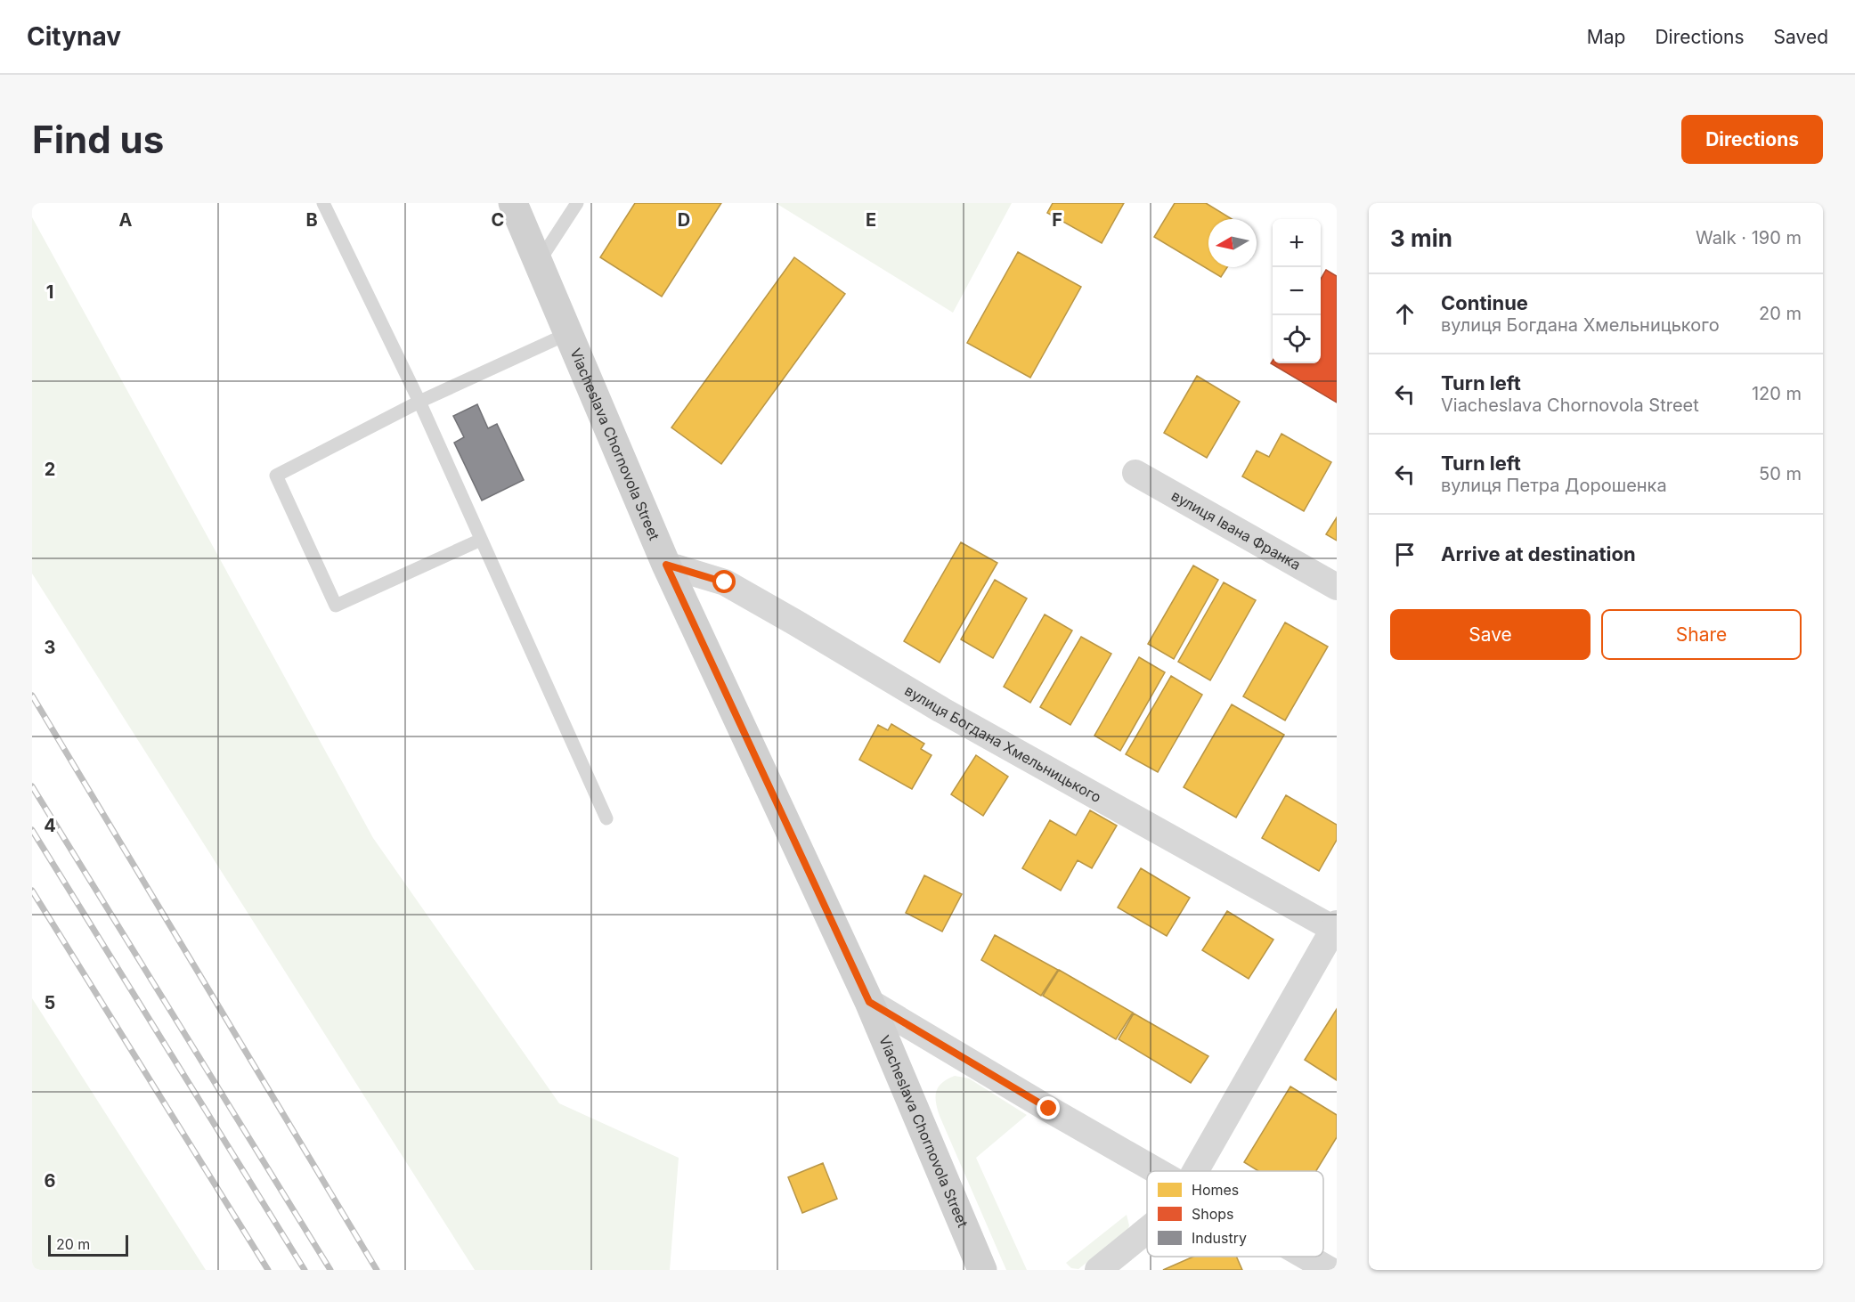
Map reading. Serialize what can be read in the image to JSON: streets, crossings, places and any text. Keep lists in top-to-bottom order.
{
  "streets": {
    "street": ["Viacheslava Chornovola Street", "вулиця Івана Франка", "вулиця Богдана Хмельницького"]
  },
  "crossings": [
    ["Viacheslava Chornovola Street", "вулиця Богдана Хмельницького"]
  ],
  "legend": ["Homes", "Shops", "Industry"],
  "scale_bar": "20 m",
  "north": "left",
  "page": {
    "header": "Citynav",
    "nav": ["Map", "Directions", "Saved"],
    "buttons": [
      "Directions",
      ["Save", "Share"]
    ],
    "title": "Find us",
    "heading": ["3 min", "Walk · 190 m"],
    "map_buttons": ["+", "−"],
    "list": [
      ["Continue", "вулиця Богдана Хмельницького", "20 m"],
      ["Turn left", "Viacheslava Chornovola Street", "120 m"],
      ["Turn left", "вулиця Петра Дорошенка", "50 m"],
      "Arrive at destination"
    ],
    "scale": "20 m"
  },
  "grid": {
    "columns": [
      "A",
      "B",
      "C",
      "D",
      "E",
      "F"
    ],
    "rows": [
      "1",
      "2",
      "3",
      "4",
      "5",
      "6"
    ]
  }
}
